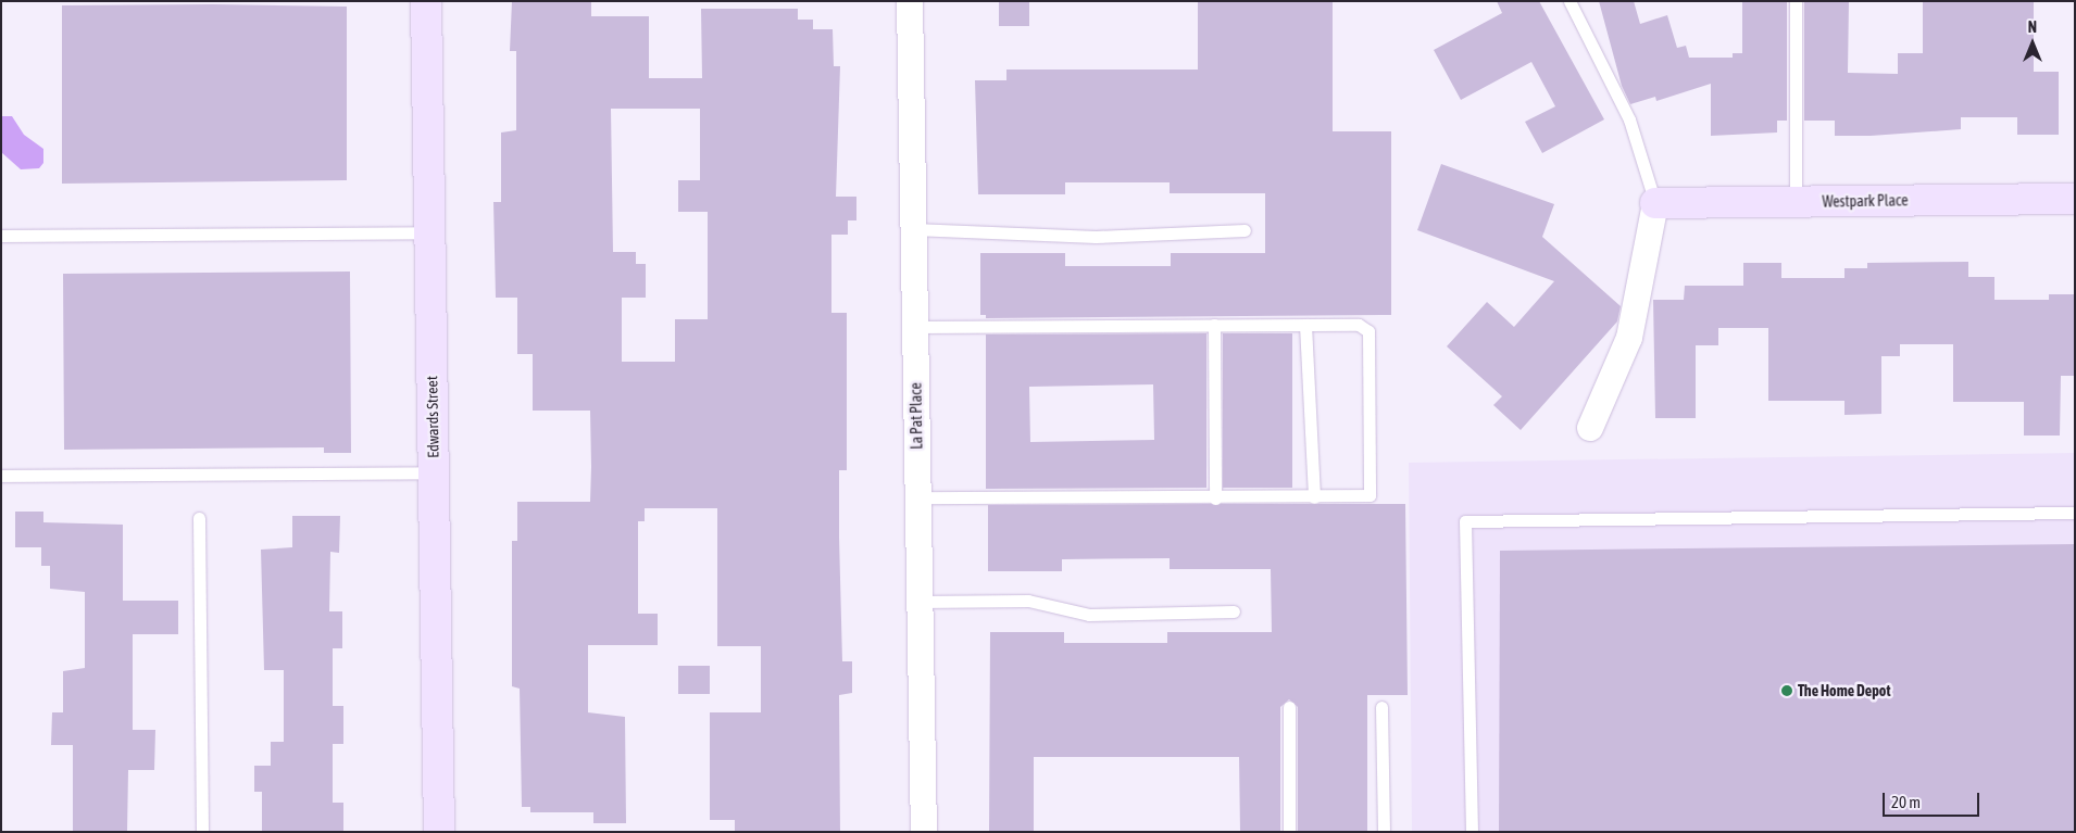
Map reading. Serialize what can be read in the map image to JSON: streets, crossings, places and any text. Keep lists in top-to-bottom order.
{
  "streets": {
    "street": ["Westpark Place", "La Pat Place", "Edwards Street"]
  },
  "places": ["The Home Depot"],
  "scale_bar": "20 m",
  "north": "top"
}
